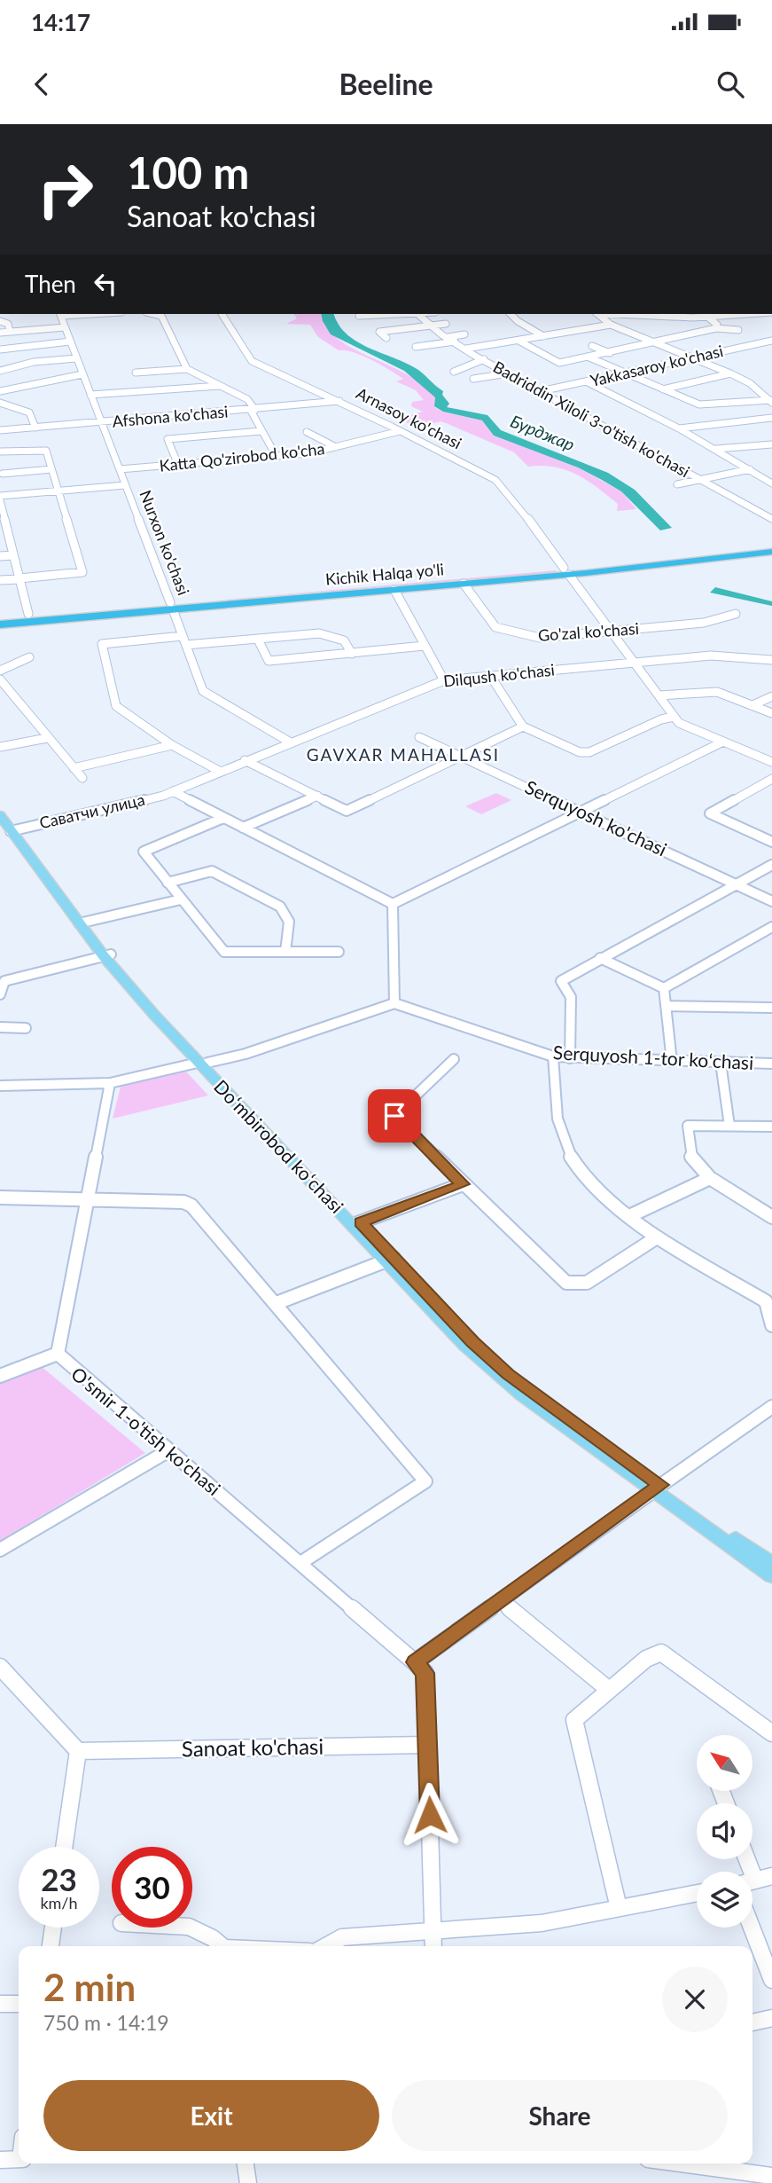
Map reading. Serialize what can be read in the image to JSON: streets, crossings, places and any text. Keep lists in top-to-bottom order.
{
  "streets": {
    "highway": ["Kichik Halqa yo'li"],
    "main road": ["Doʻmbirobod koʻchasi"],
    "street": [
      "Yakkasaroy ko'chasi",
      "Afshona ko'chasi",
      "Arnasoy ko'chasi",
      "Badriddin Xiloli 3-o'tish ko'chasi",
      "Katta Qo'zirobod ko'cha",
      "Nurxon ko'chasi",
      "Go'zal ko'chasi",
      "Dilqush ko'chasi",
      "Саватчи улица",
      "Serquyosh ko'chasi",
      "Serquyosh 1-tor koʻchasi",
      "O'smir 1-o'tish ko'chasi",
      "Sanoat ko'chasi"
    ]
  },
  "crossings": [
    ["Yakkasaroy ko'chasi", "Badriddin Xiloli 3-o'tish ko'chasi"],
    ["Afshona ko'chasi", "Arnasoy ko'chasi"],
    ["Afshona ko'chasi", "Nurxon ko'chasi"],
    ["Arnasoy ko'chasi", "Katta Qo'zirobod ko'cha"],
    ["Arnasoy ko'chasi", "Kichik Halqa yo'li"],
    ["Arnasoy ko'chasi", "Go'zal ko'chasi"],
    ["Arnasoy ko'chasi", "Dilqush ko'chasi"],
    ["Katta Qo'zirobod ko'cha", "Nurxon ko'chasi"],
    ["Nurxon ko'chasi", "Kichik Halqa yo'li"],
    ["Nurxon ko'chasi", "Dilqush ko'chasi"],
    ["Kichik Halqa yo'li", "Go'zal ko'chasi"],
    ["Dilqush ko'chasi", "Саватчи улица"],
    ["Саватчи улица", "Doʻmbirobod koʻchasi"]
  ],
  "districts": ["GAVXAR MAHALLASI"],
  "water": ["Бурджар"],
  "north": "top left",
  "page": {
    "status": "14:17",
    "header": "Beeline",
    "turn": ["100 m", "Sanoat ko'chasi"],
    "then": "Then",
    "speed": "23 km/h",
    "limit": "30",
    "heading": ["2 min", "750 m · 14:19"],
    "buttons": ["Exit", "Share"]
  }
}
